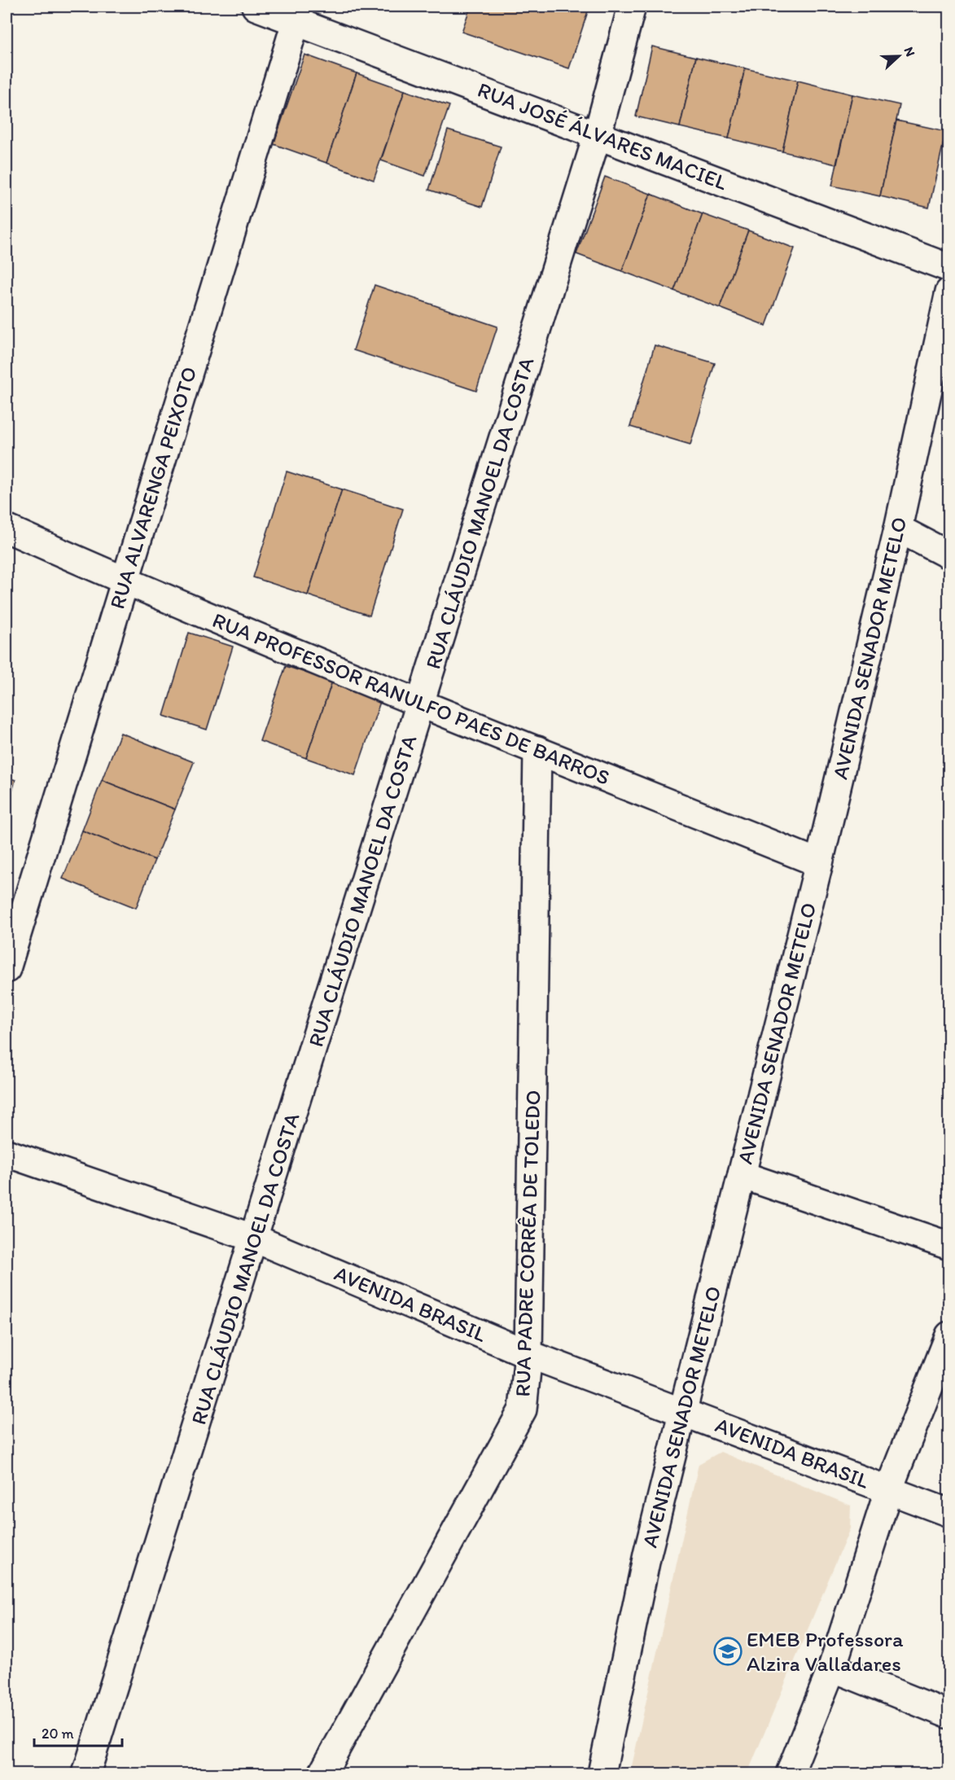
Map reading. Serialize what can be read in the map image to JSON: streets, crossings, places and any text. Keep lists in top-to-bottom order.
{
  "streets": {
    "street": [
      "RUA JOSÉ ÁLVARES MACIEL",
      "RUA ALVARENGA PEIXOTO",
      "RUA CLÁUDIO MANOEL DA COSTA",
      "AVENIDA SENADOR METELO",
      "RUA PROFESSOR RANULFO PAES DE BARROS",
      "RUA PADRE CORRÊA DE TOLEDO",
      "AVENIDA BRASIL"
    ]
  },
  "crossings": [
    ["RUA JOSÉ ÁLVARES MACIEL", "RUA ALVARENGA PEIXOTO"],
    ["RUA JOSÉ ÁLVARES MACIEL", "RUA CLÁUDIO MANOEL DA COSTA"],
    ["RUA ALVARENGA PEIXOTO", "RUA PROFESSOR RANULFO PAES DE BARROS"],
    ["RUA CLÁUDIO MANOEL DA COSTA", "RUA PROFESSOR RANULFO PAES DE BARROS"],
    ["RUA CLÁUDIO MANOEL DA COSTA", "AVENIDA BRASIL"],
    ["AVENIDA SENADOR METELO", "RUA PROFESSOR RANULFO PAES DE BARROS"],
    ["AVENIDA SENADOR METELO", "AVENIDA BRASIL"],
    ["RUA PROFESSOR RANULFO PAES DE BARROS", "RUA PADRE CORRÊA DE TOLEDO"],
    ["RUA PADRE CORRÊA DE TOLEDO", "AVENIDA BRASIL"]
  ],
  "places": {
    "school or university": ["EMEB Professora Alzira Valladares"]
  },
  "scale_bar": "20 m",
  "north": "right"
}
